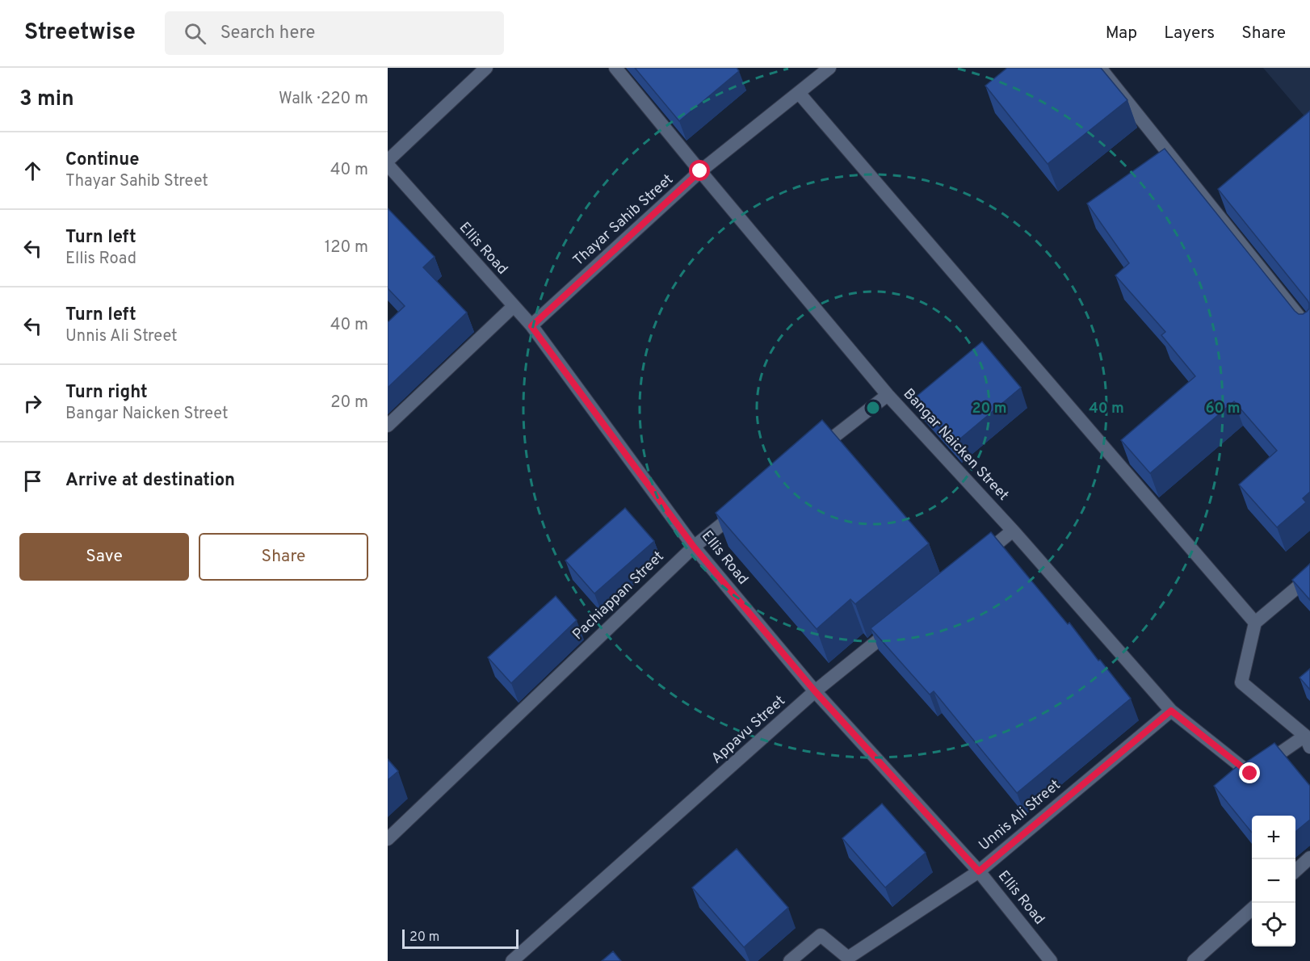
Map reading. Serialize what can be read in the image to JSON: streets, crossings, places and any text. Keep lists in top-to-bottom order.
{
  "streets": {
    "street": [
      "Thayar Sahib Street",
      "Ellis Road",
      "Bangar Naicken Street",
      "Pachiappan Street",
      "Appavu Street",
      "Unnis Ali Street"
    ]
  },
  "crossings": [
    ["Thayar Sahib Street", "Ellis Road"],
    ["Thayar Sahib Street", "Bangar Naicken Street"],
    ["Ellis Road", "Pachiappan Street"],
    ["Ellis Road", "Appavu Street"],
    ["Ellis Road", "Unnis Ali Street"],
    ["Bangar Naicken Street", "Unnis Ali Street"]
  ],
  "scale_bar": "20 m",
  "page": {
    "header": "Streetwise",
    "search": "Search here",
    "nav": ["Map", "Layers", "Share"],
    "heading": ["3 min", "Walk · 220 m"],
    "list": [
      ["Continue", "Thayar Sahib Street", "40 m"],
      ["Turn left", "Ellis Road", "120 m"],
      ["Turn left", "Unnis Ali Street", "40 m"],
      ["Turn right", "Bangar Naicken Street", "20 m"],
      "Arrive at destination"
    ],
    "buttons": ["Save", "Share"],
    "map_buttons": ["+", "−"],
    "scale": "20 m"
  },
  "rings": ["20 m", "40 m", "60 m"]
}
